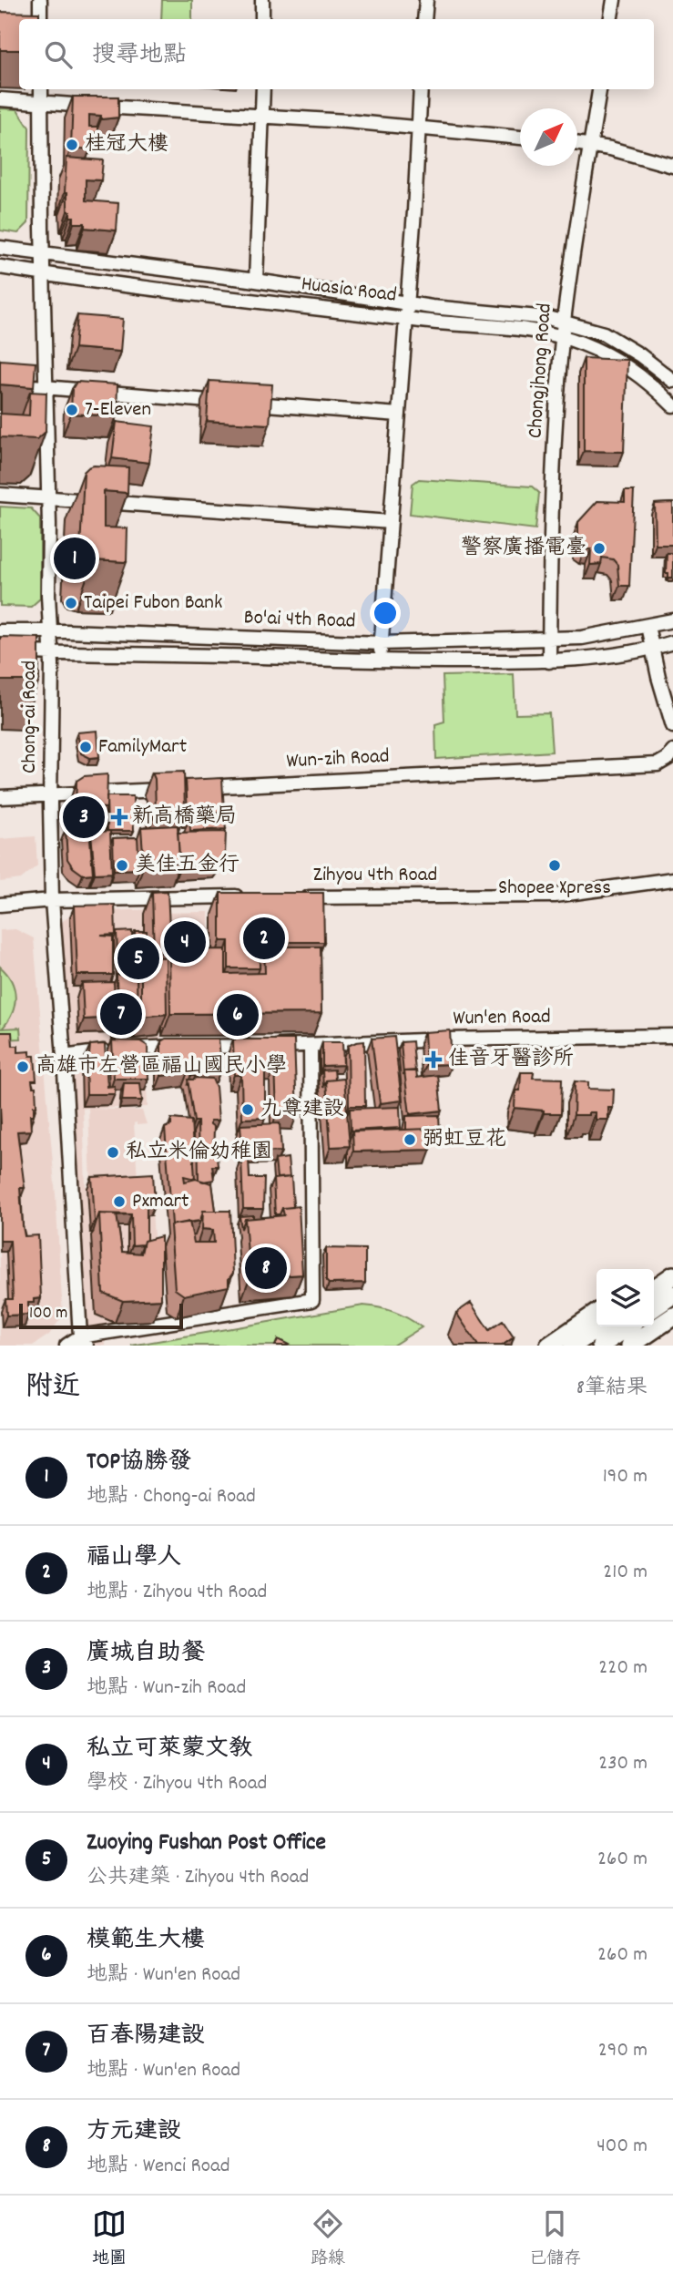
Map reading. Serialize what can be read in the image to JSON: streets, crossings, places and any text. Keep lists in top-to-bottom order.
{
  "streets": {
    "street": [
      "Huasia Road",
      "Chongjhong Road",
      "Bo'ai 4th Road",
      "Chong-ai Road",
      "Wun-zih Road",
      "Zihyou 4th Road",
      "Wun'en Road"
    ]
  },
  "crossings": [
    ["Huasia Road", "Chongjhong Road"],
    ["Huasia Road", "Chong-ai Road"],
    ["Chongjhong Road", "Bo'ai 4th Road"],
    ["Bo'ai 4th Road", "Chong-ai Road"],
    ["Chong-ai Road", "Wun-zih Road"],
    ["Chong-ai Road", "Wun'en Road"]
  ],
  "places": {
    "other": [
      "桂冠大樓",
      "7-Eleven",
      "警察廣播電臺",
      "Taipei Fubon Bank",
      "FamilyMart",
      "美佳五金行",
      "Shopee Xpress",
      "高雄市左營區福山國民小學",
      "九尊建設",
      "弼虹豆花",
      "私立米倫幼稚園",
      "Pxmart"
    ],
    "health": ["新高橋藥局", "佳音牙醫診所"]
  },
  "scale_bar": "100 m",
  "north": "top right",
  "page": {
    "search": "搜尋地點",
    "pins": [
      "1",
      "3",
      "2",
      "4",
      "5",
      "7",
      "6",
      "8"
    ],
    "scale": "100 m",
    "heading": ["附近", "8筆結果"],
    "list": [
      {
        "mark": "1",
        "name": "TOP協勝發",
        "note": "地點 · Chong-ai Road",
        "value": "190 m"
      },
      {
        "mark": "2",
        "name": "福山學人",
        "note": "地點 · Zihyou 4th Road",
        "value": "210 m"
      },
      {
        "mark": "3",
        "name": "廣城自助餐",
        "note": "地點 · Wun-zih Road",
        "value": "220 m"
      },
      {
        "mark": "4",
        "name": "私立可萊蒙文教",
        "note": "學校 · Zihyou 4th Road",
        "value": "230 m"
      },
      {
        "mark": "5",
        "name": "Zuoying Fushan Post Office",
        "note": "公共建築 · Zihyou 4th Road",
        "value": "260 m"
      },
      {
        "mark": "6",
        "name": "模範生大樓",
        "note": "地點 · Wun'en Road",
        "value": "260 m"
      },
      {
        "mark": "7",
        "name": "百春陽建設",
        "note": "地點 · Wun'en Road",
        "value": "290 m"
      },
      {
        "mark": "8",
        "name": "方元建設",
        "note": "地點 · Wenci Road",
        "value": "400 m"
      }
    ],
    "nav": ["地圖", "路線", "已儲存"]
  }
}
